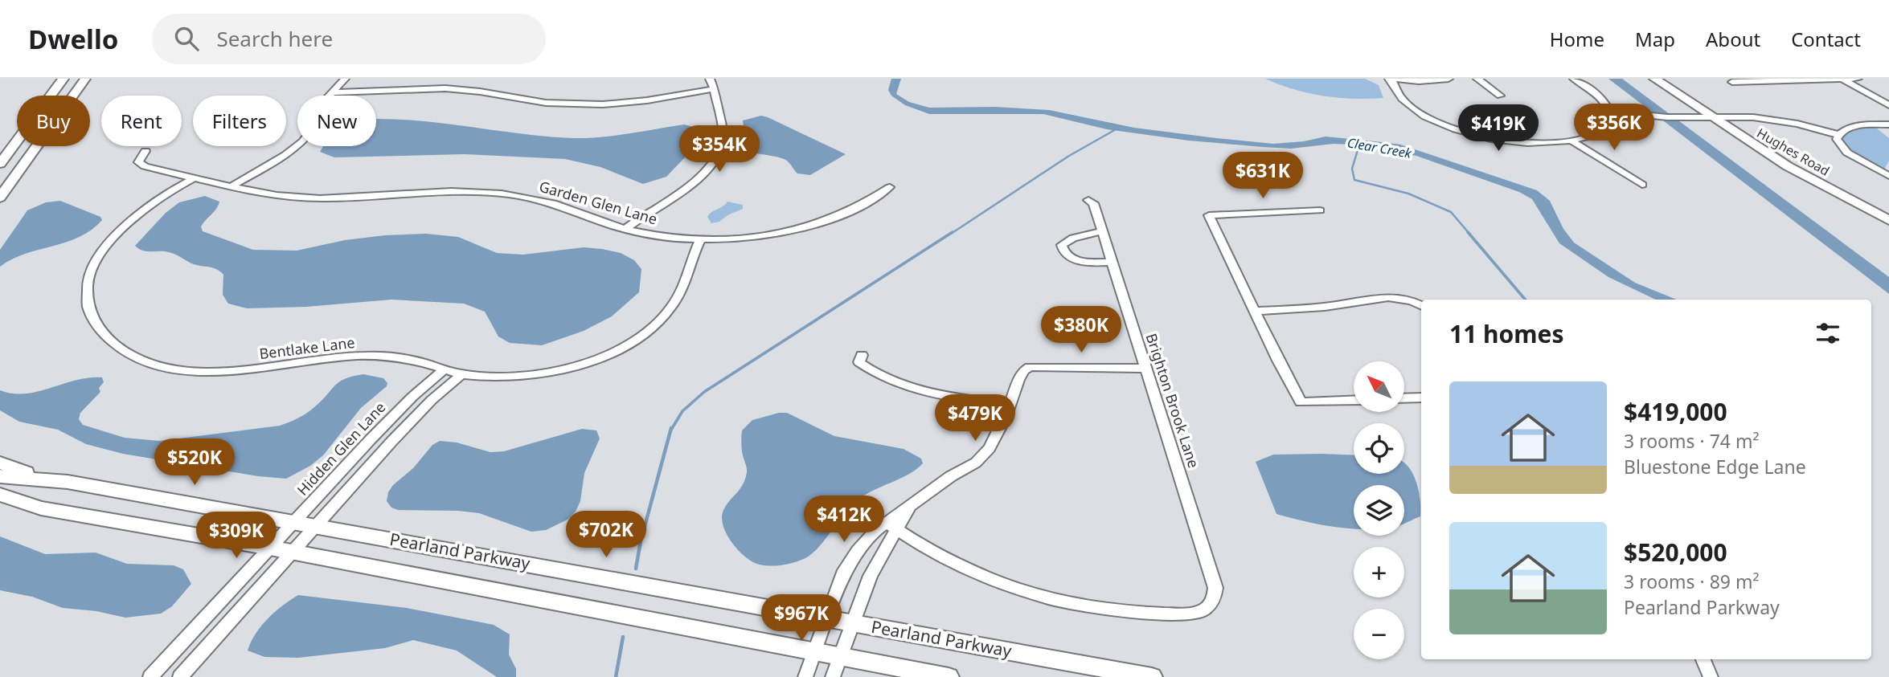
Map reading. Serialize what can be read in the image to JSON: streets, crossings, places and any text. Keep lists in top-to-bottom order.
{
  "streets": {
    "main road": ["Hughes Road", "Pearland Parkway"],
    "street": [
      "Garden Glen Lane",
      "Bentlake Lane",
      "Brighton Brook Lane",
      "Hidden Glen Lane"
    ]
  },
  "crossings": [
    ["Garden Glen Lane", "Bentlake Lane"],
    ["Bentlake Lane", "Hidden Glen Lane"],
    ["Hidden Glen Lane", "Pearland Parkway"]
  ],
  "water": ["Clear Creek"],
  "north": "top left",
  "page": {
    "header": "Dwello",
    "search": "Search here",
    "nav": [
      "Home",
      "Map",
      "About",
      "Contact"
    ],
    "chip": [
      "Buy",
      "Rent",
      "Filters",
      "New"
    ],
    "price": [
      "$356K",
      "$419K",
      "$354K",
      "$631K",
      "$380K",
      "$479K",
      "$520K",
      "$412K",
      "$702K",
      "$309K",
      "$967K"
    ],
    "heading": "11 homes",
    "map_buttons": ["+", "−"],
    "list": [
      {
        "name": "$419,000",
        "note": "3 rooms · 74 m² · Bluestone Edge Lane"
      },
      {
        "name": "$520,000",
        "note": "3 rooms · 89 m² · Pearland Parkway"
      }
    ]
  }
}
